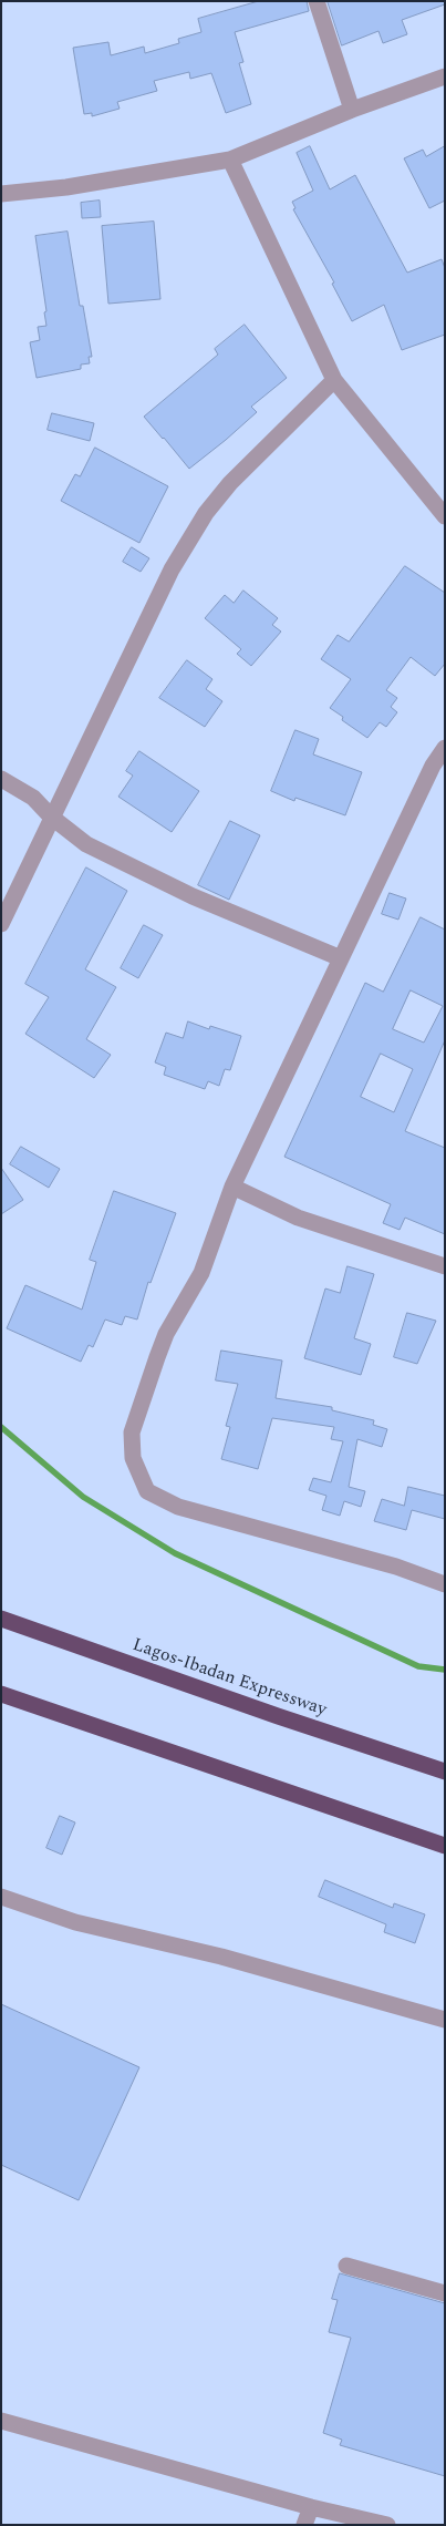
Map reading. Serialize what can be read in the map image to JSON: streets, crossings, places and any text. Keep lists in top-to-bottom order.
{
  "streets": {
    "highway": ["Lagos-Ibadan Expressway"]
  }
}
